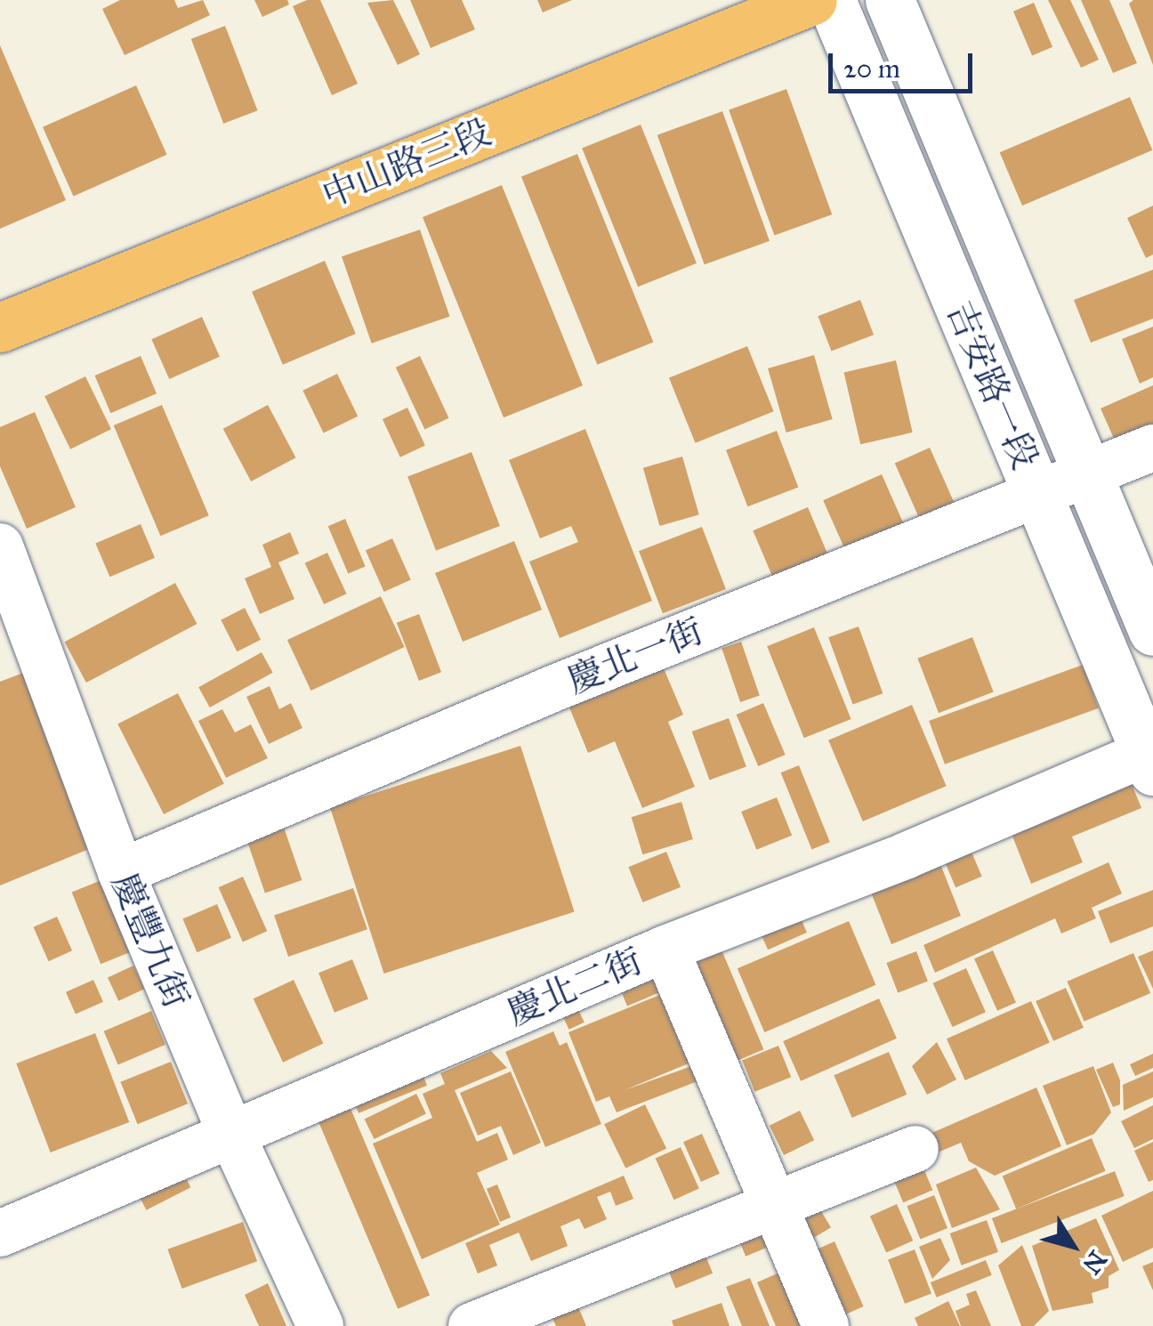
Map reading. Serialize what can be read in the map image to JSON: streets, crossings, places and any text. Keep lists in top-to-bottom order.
{
  "streets": {
    "main road": ["中山路三段"],
    "street": [
      "吉安路一段",
      "慶北一街",
      "慶豐九街",
      "慶北二街"
    ]
  },
  "crossings": [
    ["吉安路一段", "慶北一街"],
    ["吉安路一段", "慶北二街"],
    ["慶北一街", "慶豐九街"],
    ["慶豐九街", "慶北二街"]
  ],
  "scale_bar": "20 m",
  "north": "bottom right"
}
